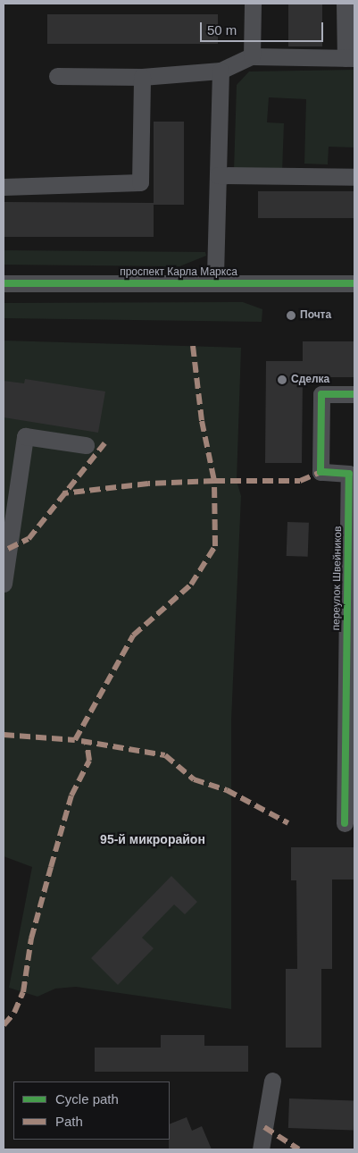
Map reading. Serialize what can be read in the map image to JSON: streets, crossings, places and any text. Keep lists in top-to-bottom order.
{
  "streets": {
    "street": ["проспект Карла Маркса", "переулок Швейников"]
  },
  "districts": ["95-й микрорайон"],
  "places": ["Почта", "Сделка"],
  "legend": ["Cycle path", "Path"],
  "scale_bar": "50 m"
}
